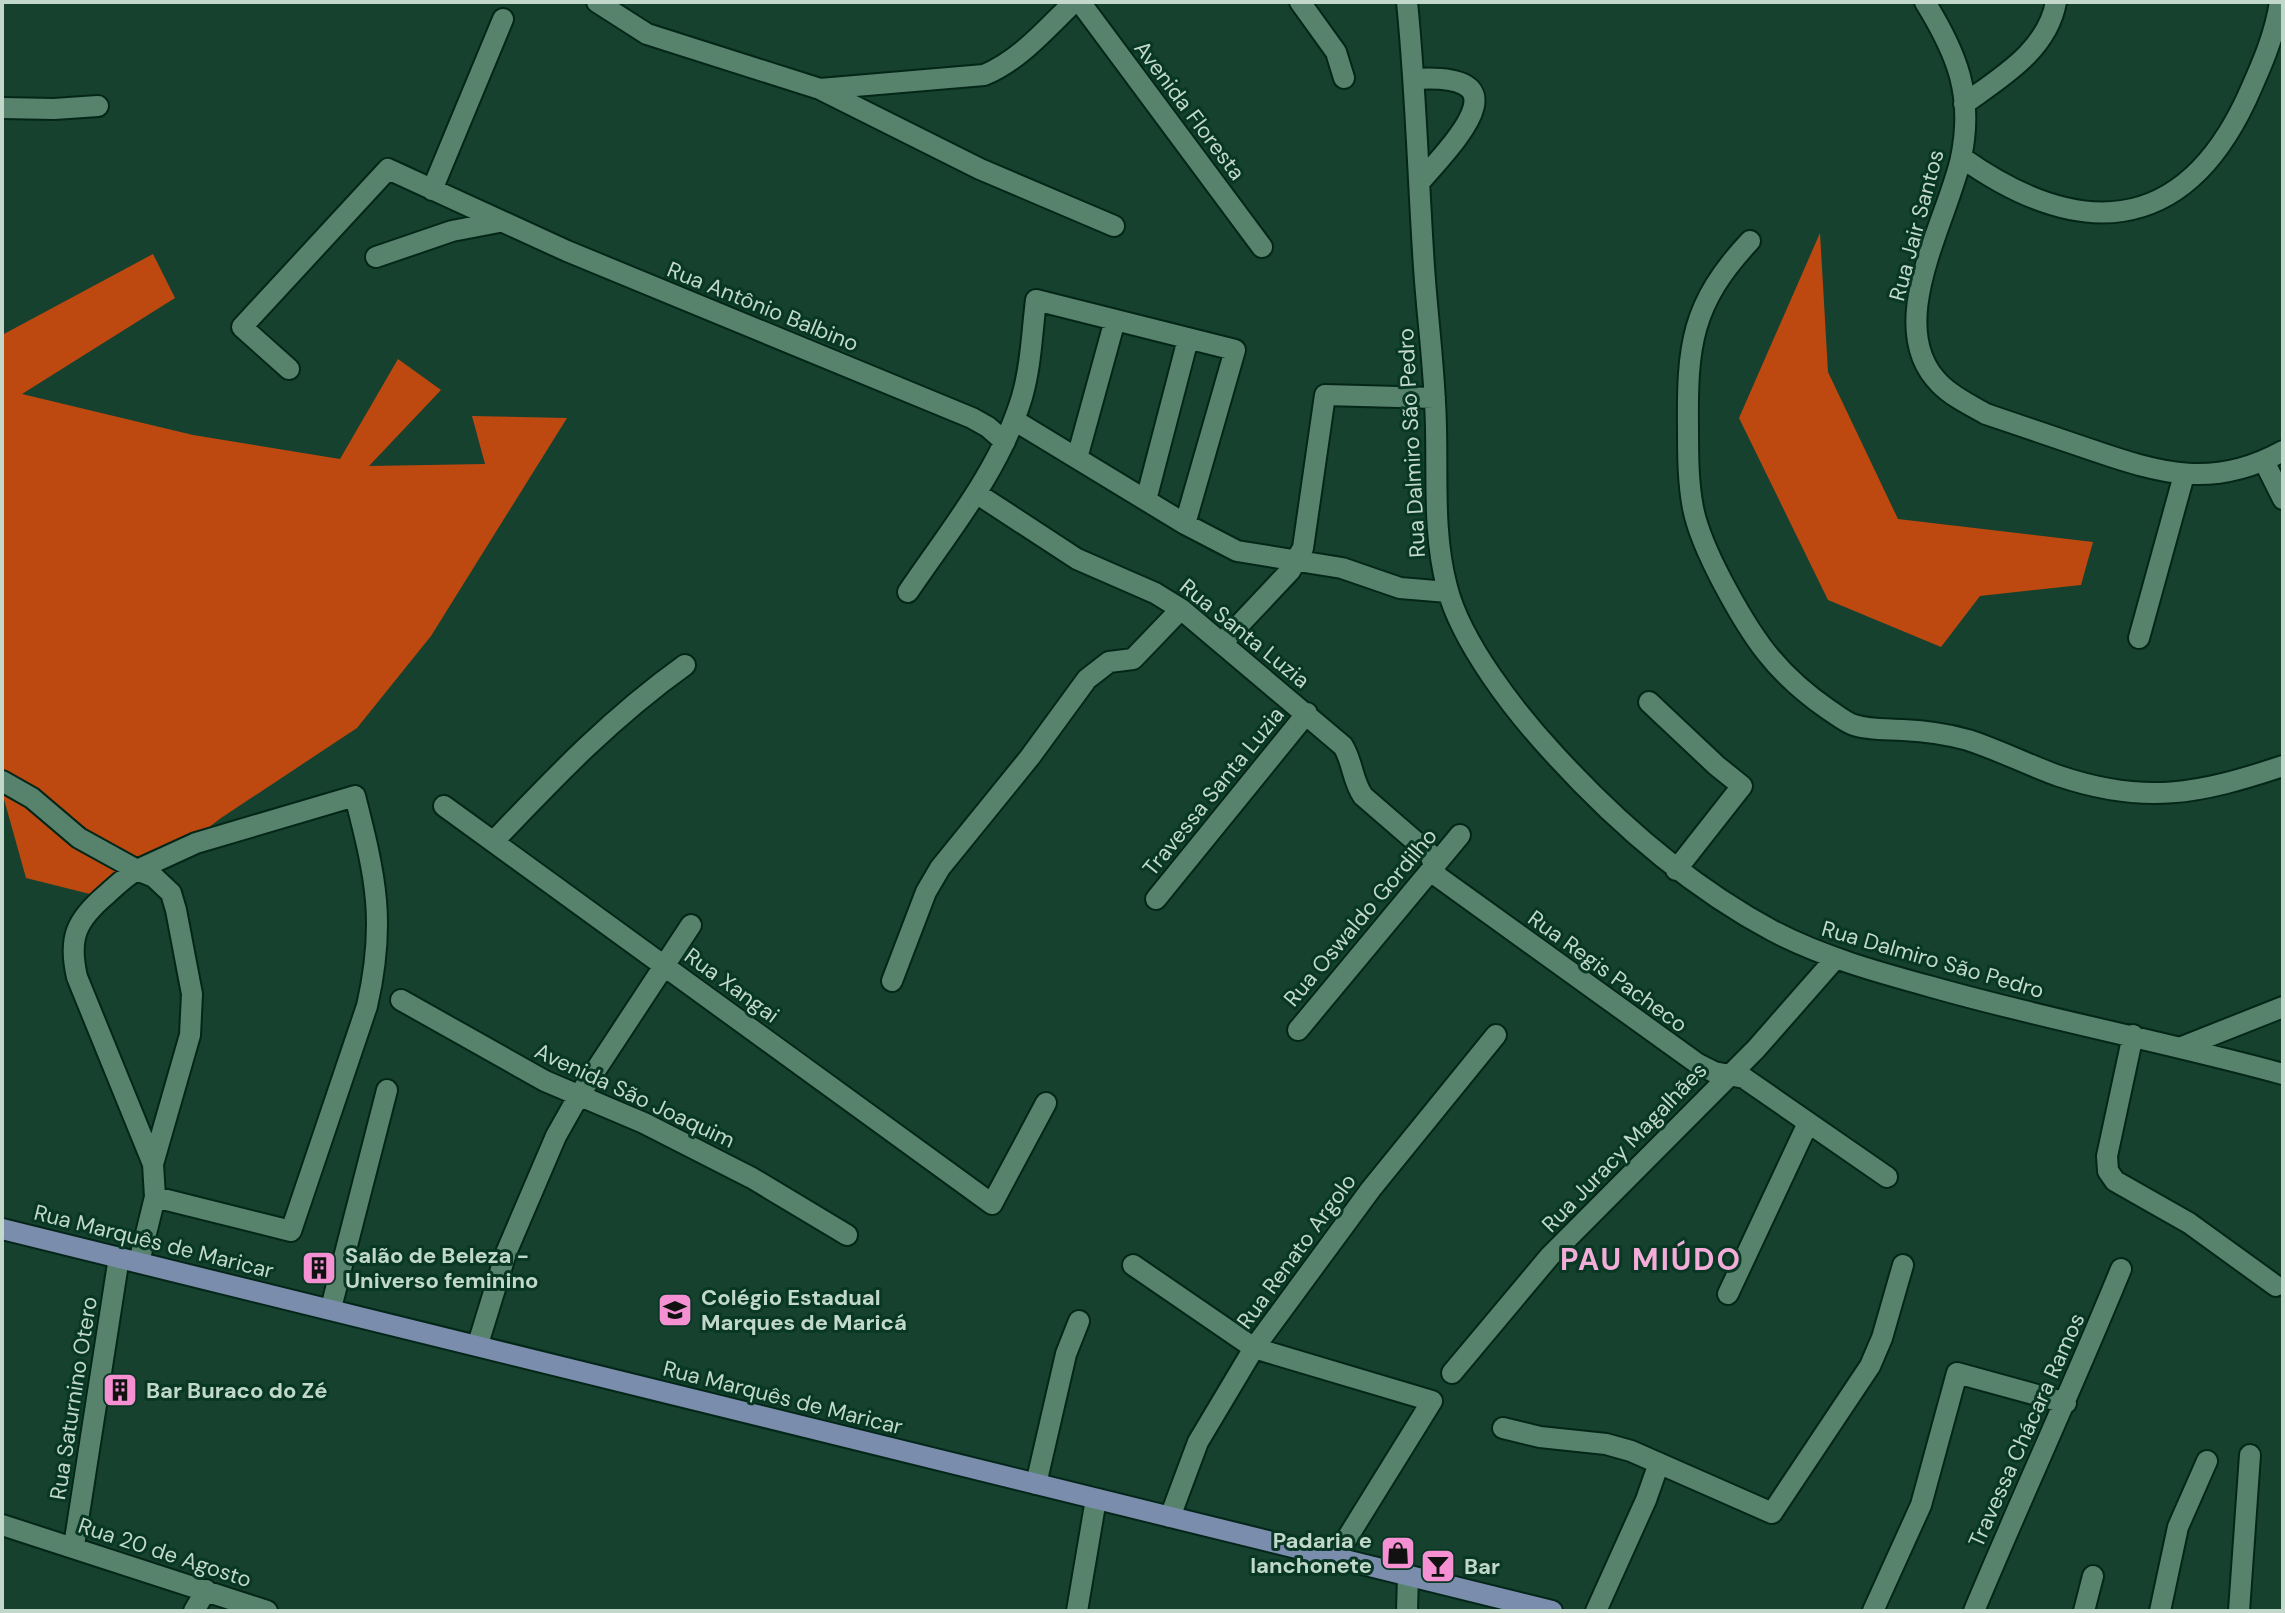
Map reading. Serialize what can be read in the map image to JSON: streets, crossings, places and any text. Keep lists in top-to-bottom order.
{
  "streets": {
    "main road": ["Rua Marquês de Maricar"],
    "street": [
      "Avenida Floresta",
      "Rua Jair Santos",
      "Rua Antônio Balbino",
      "Rua Dalmiro São Pedro",
      "Rua Santa Luzia",
      "Travessa Santa Luzia",
      "Rua Oswaldo Gordilho",
      "Rua Regis Pacheco",
      "Rua Xangai",
      "Avenida São Joaquim",
      "Rua Juracy Magalhães",
      "Rua Renato Argolo",
      "Rua Saturnino Otero",
      "Travessa Chácara Ramos",
      "Rua 20 de Agosto"
    ]
  },
  "crossings": [
    ["Rua Dalmiro São Pedro", "Rua Juracy Magalhães"],
    ["Rua Santa Luzia", "Travessa Santa Luzia"],
    ["Rua Santa Luzia", "Rua Oswaldo Gordilho"],
    ["Rua Santa Luzia", "Rua Regis Pacheco"],
    ["Rua Oswaldo Gordilho", "Rua Regis Pacheco"],
    ["Rua Regis Pacheco", "Rua Juracy Magalhães"],
    ["Rua Marquês de Maricar", "Rua Renato Argolo"],
    ["Rua Marquês de Maricar", "Rua Saturnino Otero"],
    ["Rua Saturnino Otero", "Rua 20 de Agosto"]
  ],
  "districts": ["PAU MIÚDO"],
  "places": {
    "building": ["Salão de Beleza - Universo feminino", "Bar Buraco do Zé"],
    "school or university": ["Colégio Estadual Marques de Maricá"],
    "shop": ["Padaria e lanchonete"],
    "bar": ["Bar"]
  }
}
